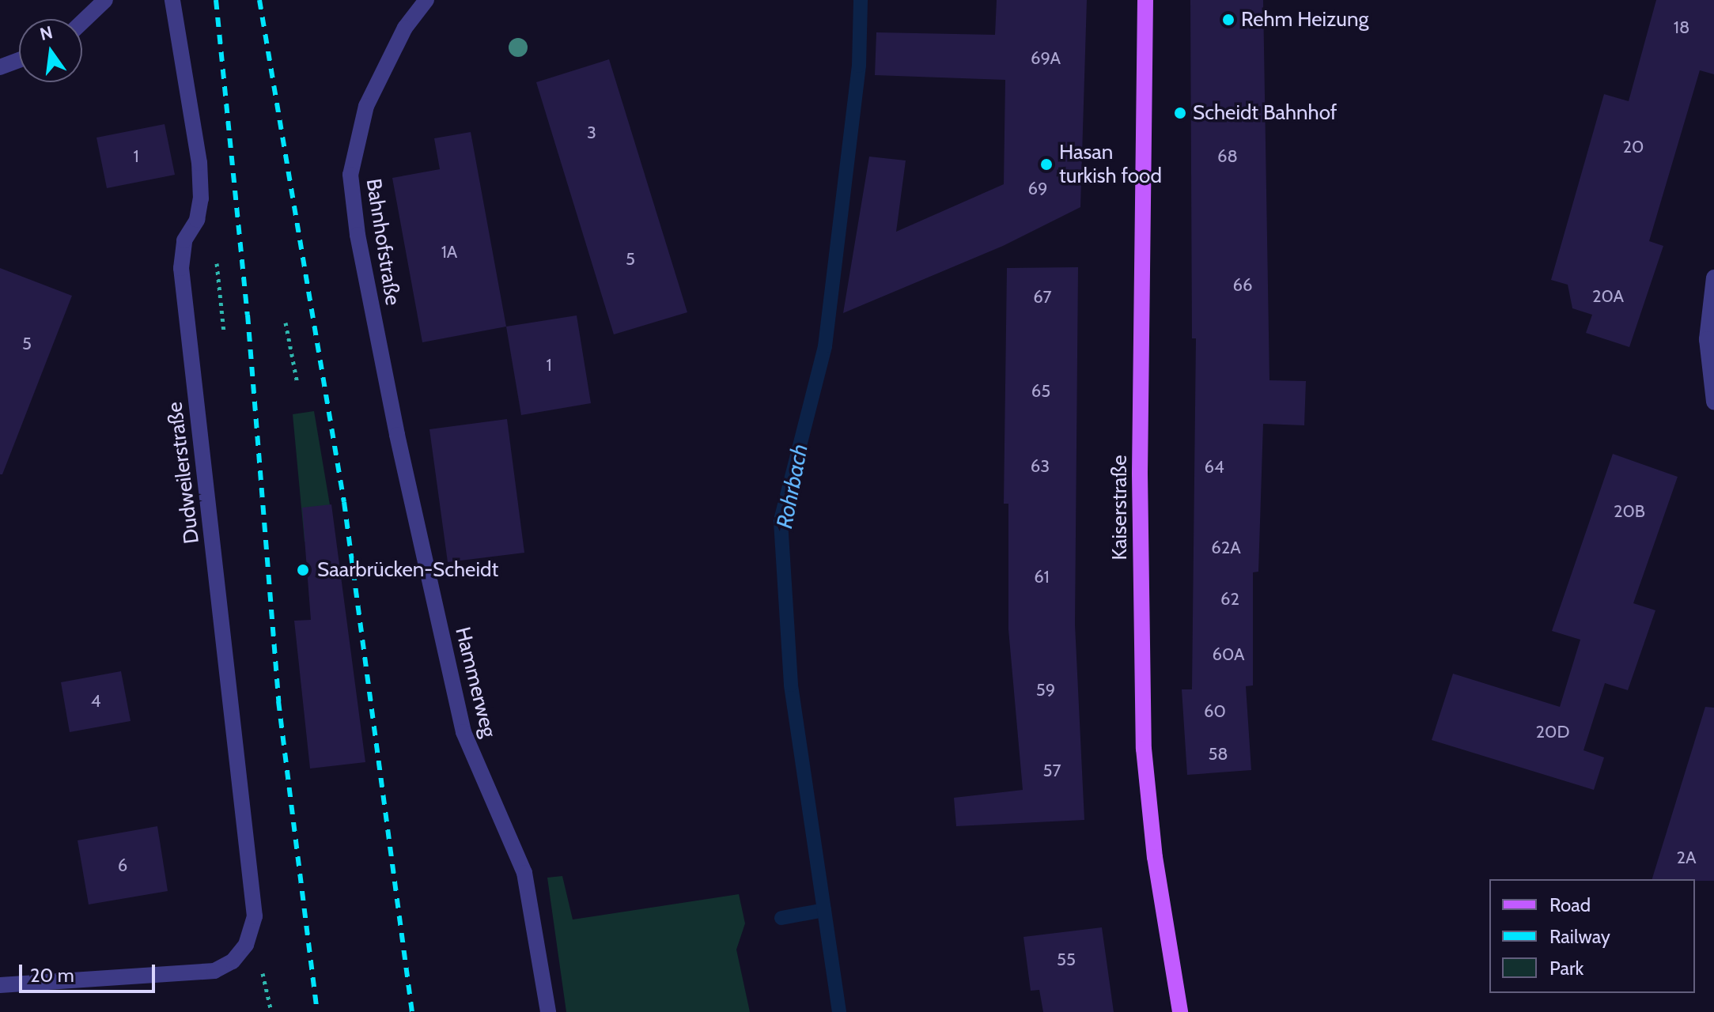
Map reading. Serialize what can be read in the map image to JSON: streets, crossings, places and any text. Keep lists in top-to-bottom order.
{
  "streets": {
    "main road": ["Kaiserstraße"],
    "street": ["Bahnhofstraße", "Dudweilerstraße", "Hammerweg"]
  },
  "crossings": [
    ["Bahnhofstraße", "Hammerweg"]
  ],
  "water": ["Rohrbach"],
  "places": [
    "Rehm Heizung",
    "Scheidt Bahnhof",
    "Hasan turkish food",
    "Saarbrücken-Scheidt"
  ],
  "house_numbers": [
    "18",
    "69A",
    "3",
    "20",
    "1",
    "68",
    "69",
    "1A",
    "5",
    "66",
    "20A",
    "67",
    "5",
    "1",
    "65",
    "63",
    "64",
    "20B",
    "62A",
    "61",
    "62",
    "60A",
    "59",
    "4",
    "60",
    "20D",
    "58",
    "57",
    "2A",
    "6",
    "55"
  ],
  "legend": ["Road", "Railway", "Park"],
  "scale_bar": "20 m",
  "north": "top"
}
